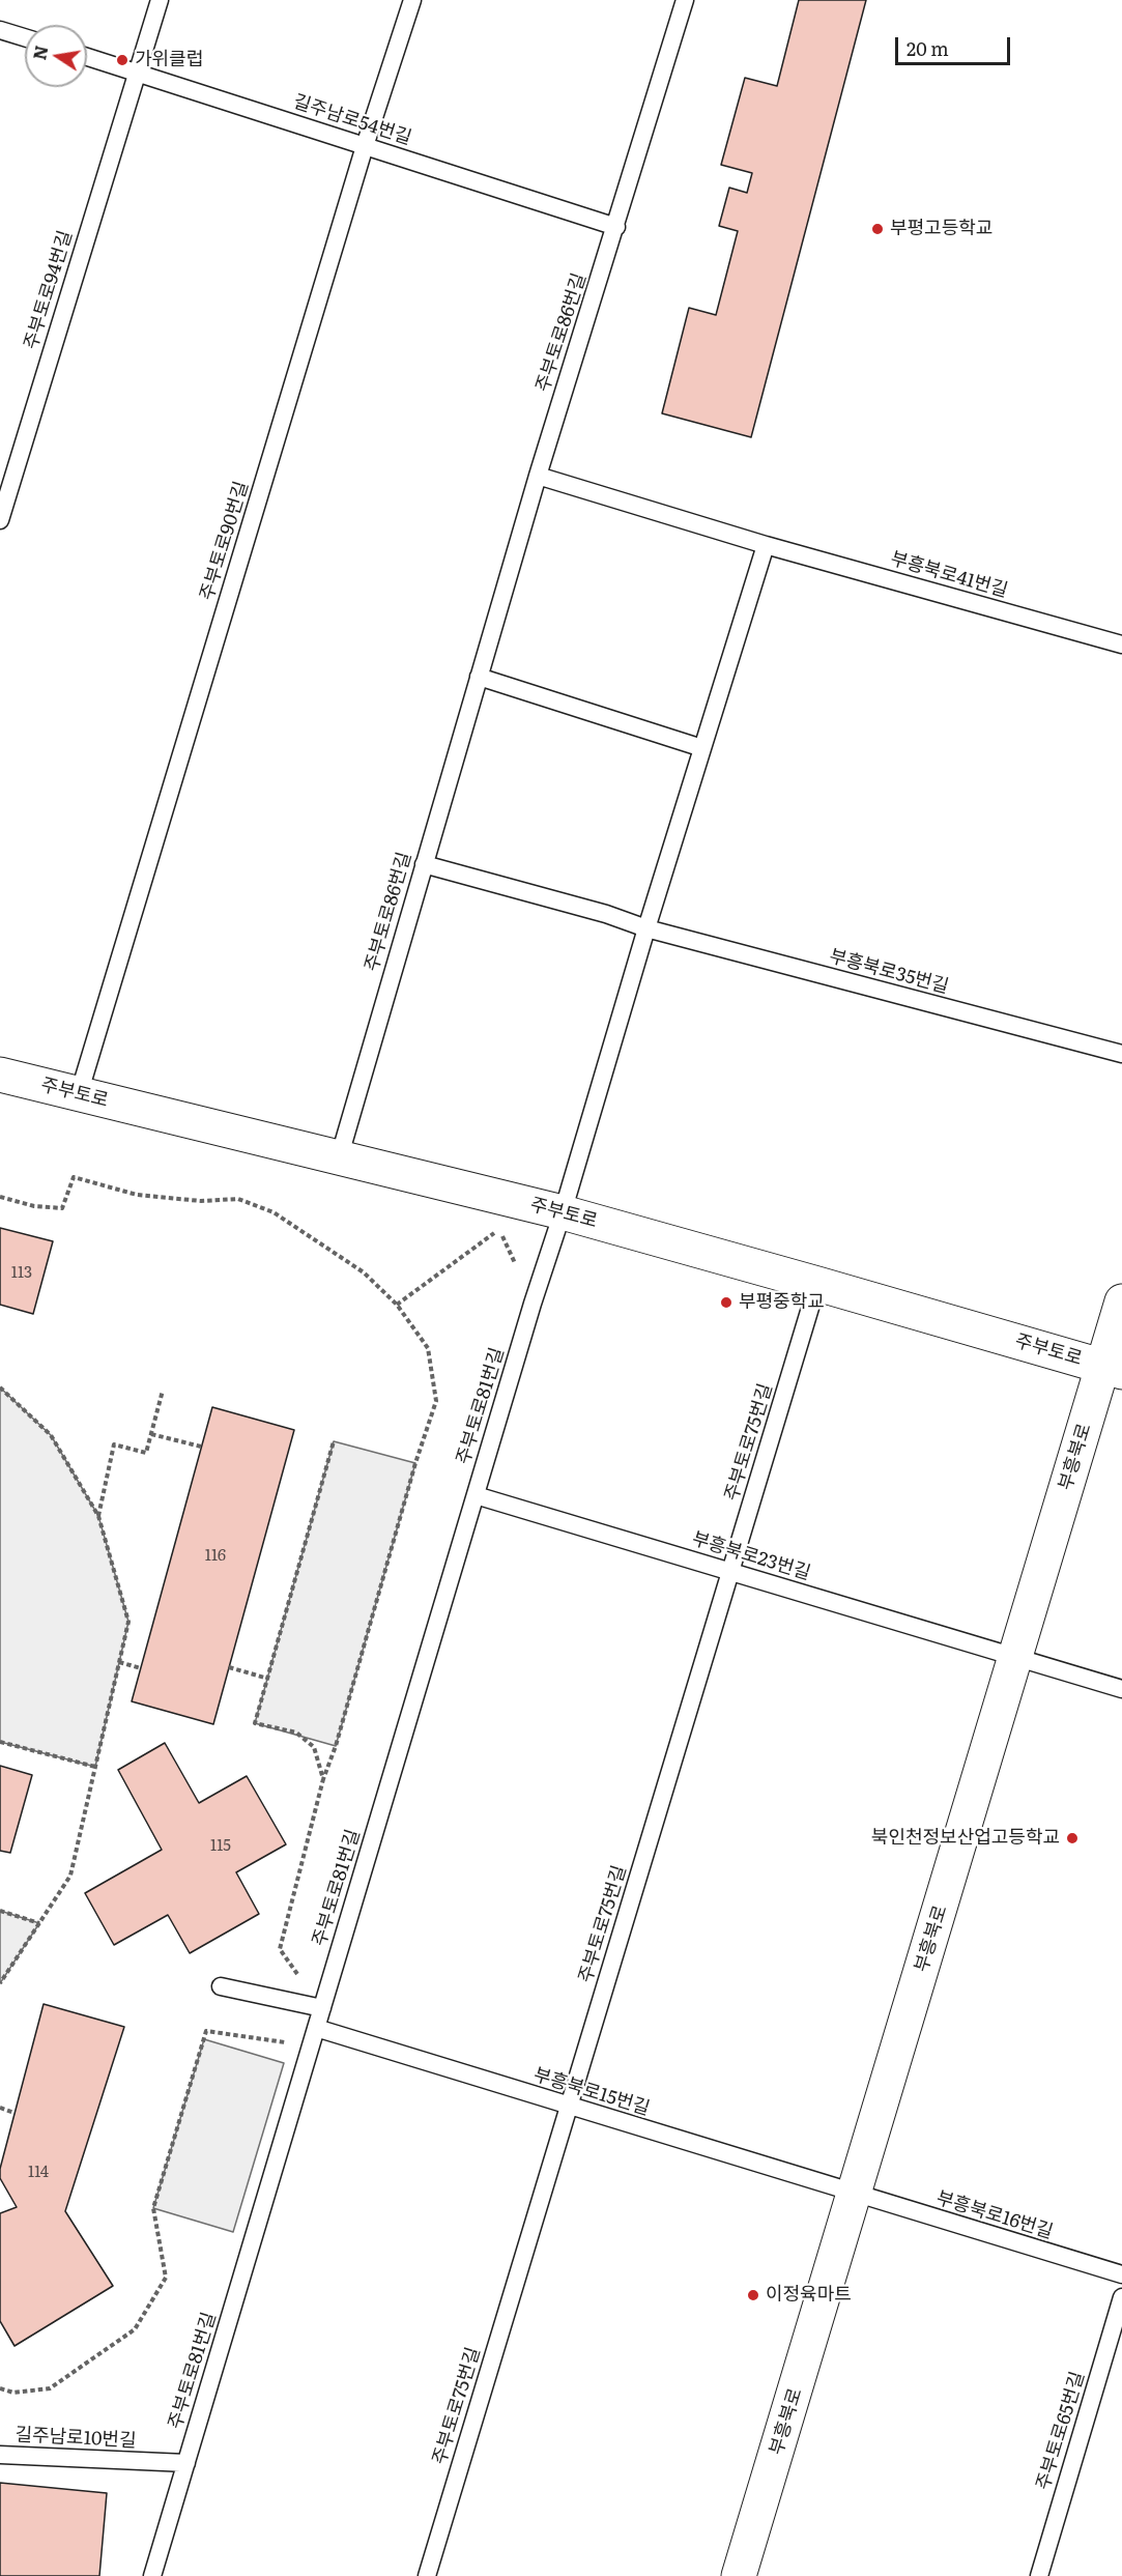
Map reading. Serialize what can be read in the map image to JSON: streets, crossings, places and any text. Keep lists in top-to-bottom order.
{
  "streets": {
    "street": ["주부토로", "부흥북로"],
    "lane": [
      "길주남로54번길",
      "주부토로94번길",
      "주부토로86번길",
      "주부토로90번길",
      "부흥북로41번길",
      "부흥북로35번길",
      "주부토로81번길",
      "주부토로75번길",
      "부흥북로23번길",
      "부흥북로15번길",
      "부흥북로16번길",
      "주부토로65번길",
      "길주남로10번길"
    ]
  },
  "crossings": [
    ["길주남로54번길", "주부토로94번길"],
    ["길주남로54번길", "주부토로86번길"],
    ["길주남로54번길", "주부토로90번길"],
    ["주부토로86번길", "부흥북로41번길"],
    ["주부토로86번길", "부흥북로35번길"],
    ["주부토로86번길", "주부토로"],
    ["주부토로90번길", "주부토로"],
    ["부흥북로35번길", "주부토로81번길"],
    ["주부토로", "주부토로81번길"],
    ["주부토로", "주부토로75번길"],
    ["주부토로", "부흥북로"],
    ["주부토로81번길", "부흥북로23번길"],
    ["주부토로81번길", "부흥북로15번길"],
    ["주부토로81번길", "길주남로10번길"],
    ["주부토로75번길", "부흥북로23번길"],
    ["주부토로75번길", "부흥북로15번길"],
    ["부흥북로", "부흥북로23번길"],
    ["부흥북로", "부흥북로15번길"],
    ["부흥북로", "부흥북로16번길"],
    ["부흥북로15번길", "부흥북로16번길"]
  ],
  "places": [
    "가위클럽",
    "부평고등학교",
    "부평중학교",
    "북인천정보산업고등학교",
    "이정육마트"
  ],
  "house_numbers": [
    "113",
    "116",
    "115",
    "114"
  ],
  "scale_bar": "20 m",
  "north": "left"
}
